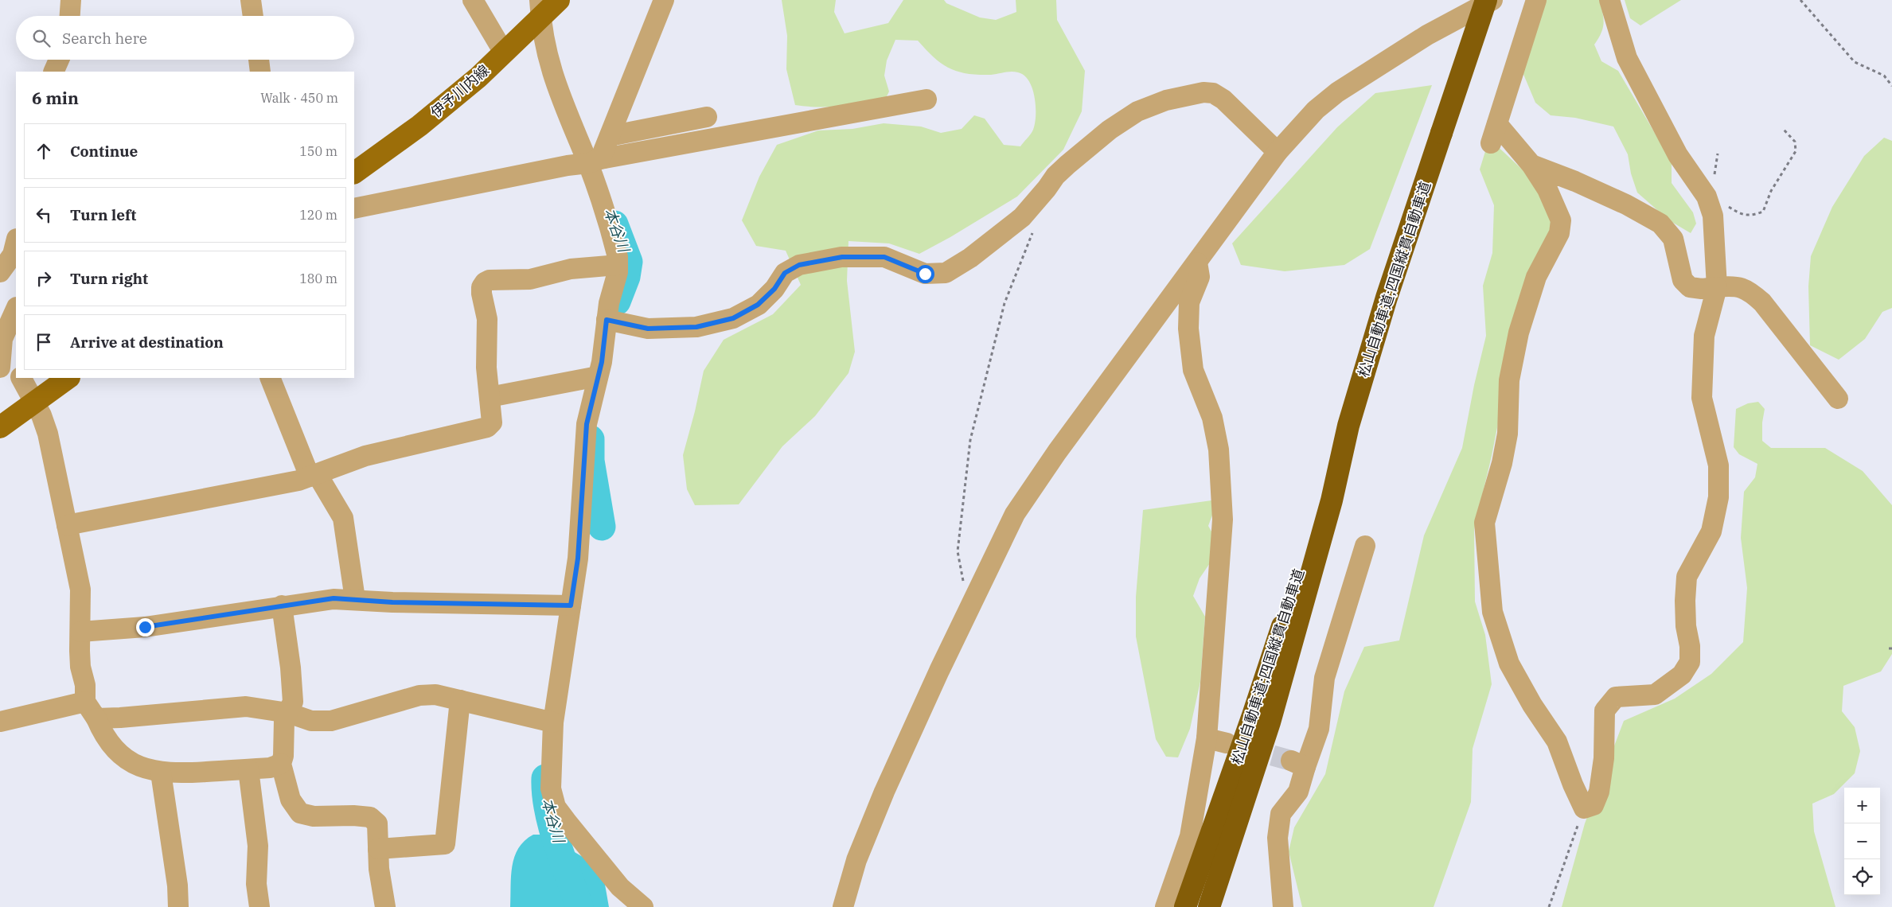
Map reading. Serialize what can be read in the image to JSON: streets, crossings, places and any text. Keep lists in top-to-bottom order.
{
  "streets": {
    "highway": ["松山自動車道;四国縦貫自動車道"],
    "main road": ["伊予川内線"]
  },
  "water": ["本谷川"],
  "page": {
    "search": "Search here",
    "heading": ["6 min", "Walk · 450 m"],
    "list": [
      ["Continue", "150 m"],
      ["Turn left", "120 m"],
      ["Turn right", "180 m"],
      "Arrive at destination"
    ],
    "map_buttons": ["+", "−"]
  }
}
